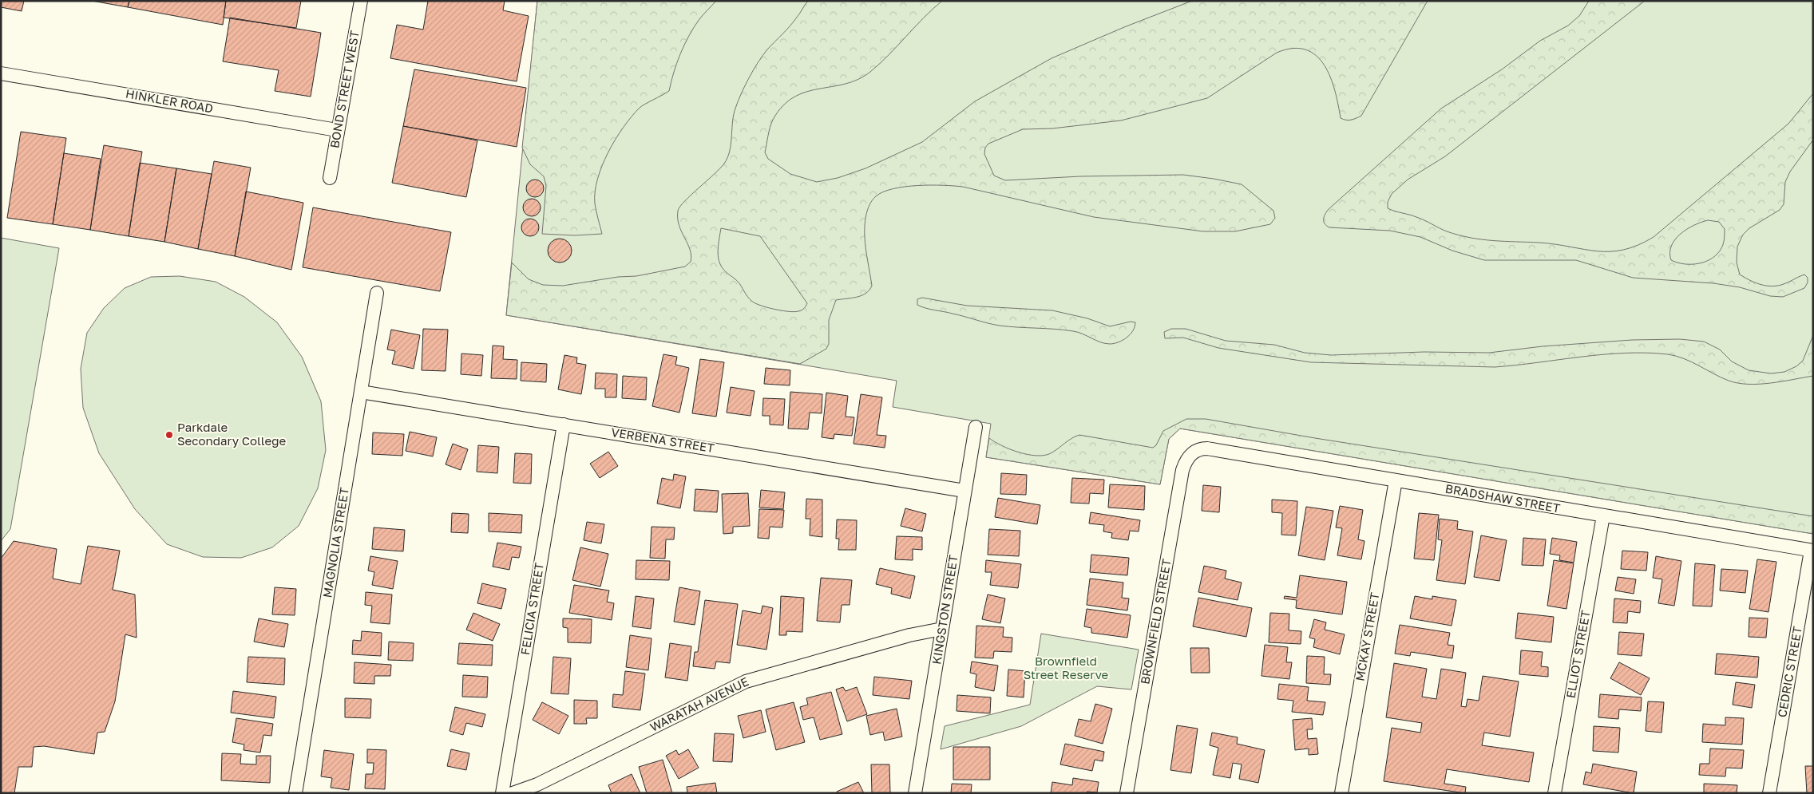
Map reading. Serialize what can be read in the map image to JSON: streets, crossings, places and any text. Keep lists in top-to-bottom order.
{
  "streets": {
    "street": [
      "BOND STREET WEST",
      "HINKLER ROAD",
      "VERBENA STREET",
      "BRADSHAW STREET",
      "MAGNOLIA STREET",
      "FELICIA STREET",
      "KINGSTON STREET",
      "BROWNFIELD STREET",
      "MCKAY STREET",
      "ELLIOT STREET",
      "CEDRIC STREET",
      "WARATAH AVENUE"
    ]
  },
  "crossings": [
    ["BOND STREET WEST", "HINKLER ROAD"],
    ["VERBENA STREET", "MAGNOLIA STREET"],
    ["VERBENA STREET", "FELICIA STREET"],
    ["VERBENA STREET", "KINGSTON STREET"],
    ["BRADSHAW STREET", "BROWNFIELD STREET"],
    ["BRADSHAW STREET", "MCKAY STREET"],
    ["BRADSHAW STREET", "ELLIOT STREET"],
    ["BRADSHAW STREET", "CEDRIC STREET"],
    ["KINGSTON STREET", "WARATAH AVENUE"]
  ],
  "parks": ["Brownfield Street Reserve"],
  "places": ["Parkdale Secondary College"]
}
